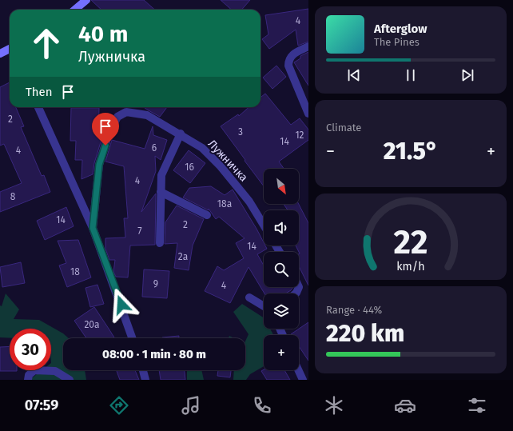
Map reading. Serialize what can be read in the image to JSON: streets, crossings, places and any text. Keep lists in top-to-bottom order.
{
  "streets": {
    "street": ["Лужничка"]
  },
  "house_numbers": [
    "4",
    "2",
    "3",
    "12",
    "14",
    "6",
    "4",
    "16",
    "4",
    "8",
    "18a",
    "14",
    "2",
    "7",
    "14",
    "2a",
    "18",
    "9",
    "4",
    "20a"
  ],
  "north": "bottom right",
  "page": {
    "turn": ["40 m", "Лужничка"],
    "song": ["Afterglow", "The Pines"],
    "then": "Then",
    "tile": [
      "Climate",
      ["Range · 44%", "220 km"]
    ],
    "heat": ["−", "21.5°", "+"],
    "map_buttons": "+",
    "limit": "30",
    "trip": "08:00 · 1 min · 80 m",
    "tabs": "07:59",
    "gauge": ["22", "km/h"]
  }
}
